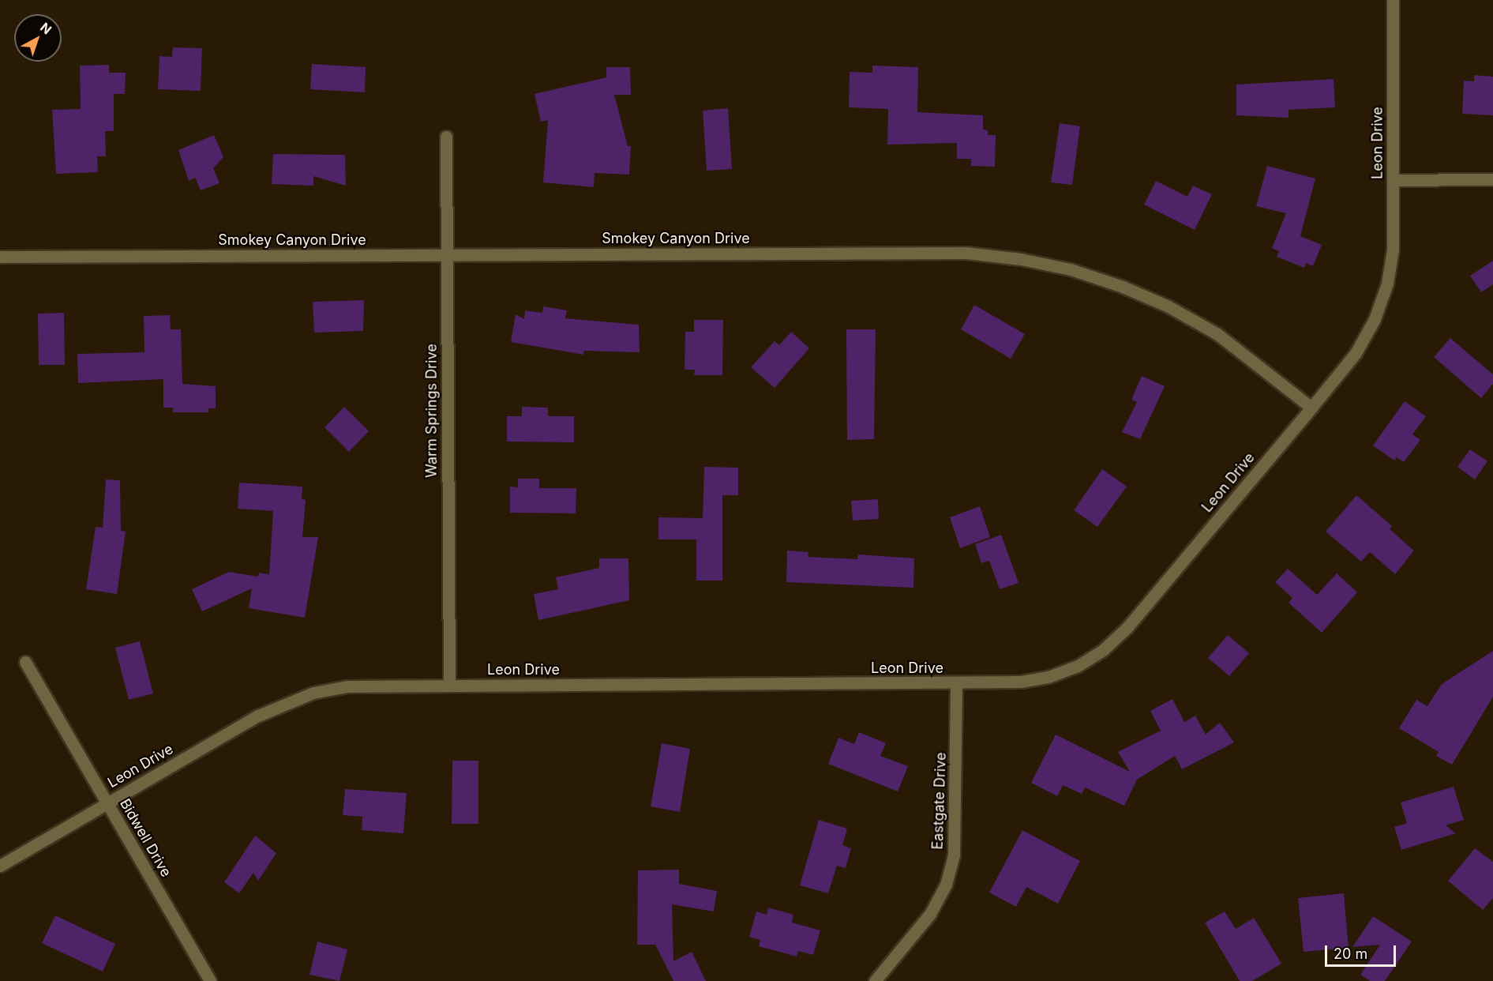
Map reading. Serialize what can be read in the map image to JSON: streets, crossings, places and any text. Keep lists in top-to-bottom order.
{
  "streets": {
    "street": [
      "Leon Drive",
      "Smokey Canyon Drive",
      "Warm Springs Drive",
      "Eastgate Drive",
      "Bidwell Drive"
    ]
  },
  "crossings": [
    ["Leon Drive", "Smokey Canyon Drive"],
    ["Leon Drive", "Warm Springs Drive"],
    ["Leon Drive", "Eastgate Drive"],
    ["Leon Drive", "Bidwell Drive"],
    ["Smokey Canyon Drive", "Warm Springs Drive"]
  ],
  "scale_bar": "20 m",
  "north": "top right"
}
